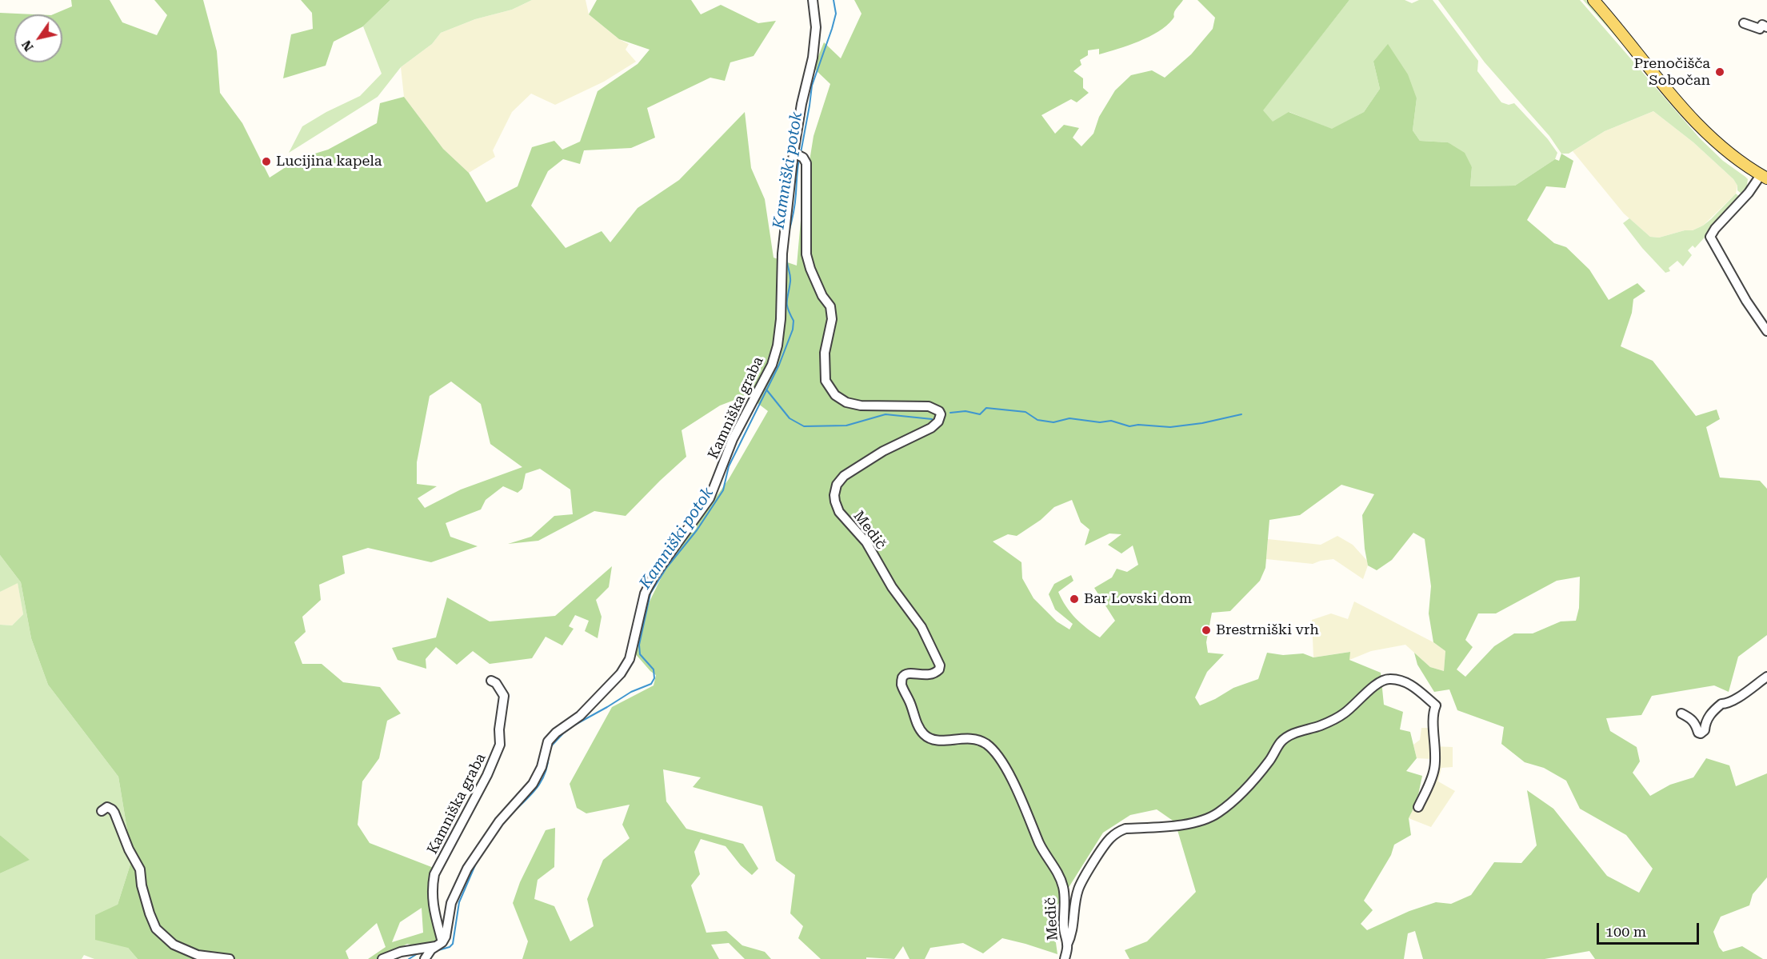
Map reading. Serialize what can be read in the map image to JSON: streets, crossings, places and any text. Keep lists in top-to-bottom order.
{
  "streets": {
    "street": ["Kamniška graba", "Medič"]
  },
  "crossings": [
    ["Kamniška graba", "Medič"]
  ],
  "water": ["Kamniški potok"],
  "places": [
    "Prenočišča Sobočan",
    "Lucijina kapela",
    "Bar Lovski dom",
    "Brestrniški vrh"
  ],
  "scale_bar": "100 m",
  "north": "bottom left"
}
